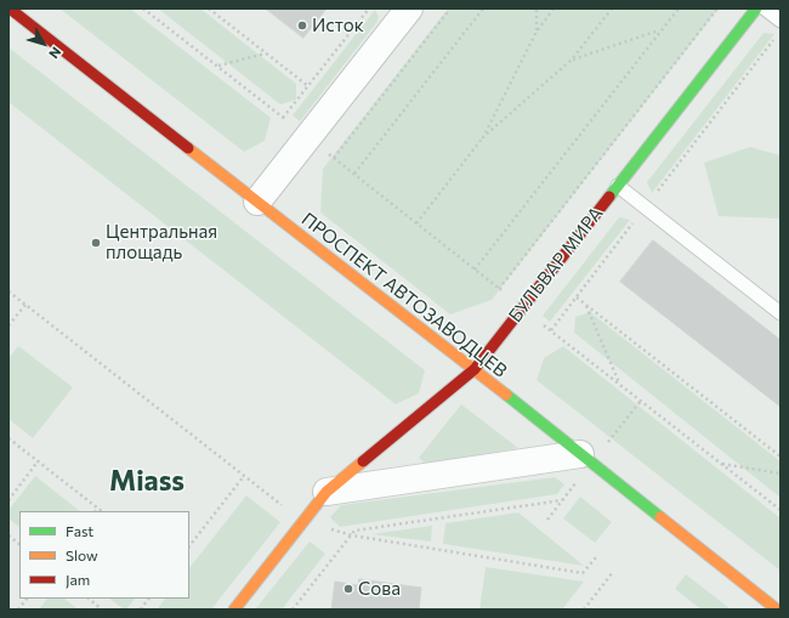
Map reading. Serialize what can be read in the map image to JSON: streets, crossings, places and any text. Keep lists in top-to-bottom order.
{
  "streets": {
    "main road": ["БУЛЬВАР МИРА", "ПРОСПЕКТ АВТОЗАВОДЦЕВ"]
  },
  "crossings": [
    ["БУЛЬВАР МИРА", "ПРОСПЕКТ АВТОЗАВОДЦЕВ"]
  ],
  "districts": ["Miass"],
  "places": ["Исток", "Центральная площадь", "Сова"],
  "legend": ["Fast", "Slow", "Jam"],
  "north": "bottom right"
}
